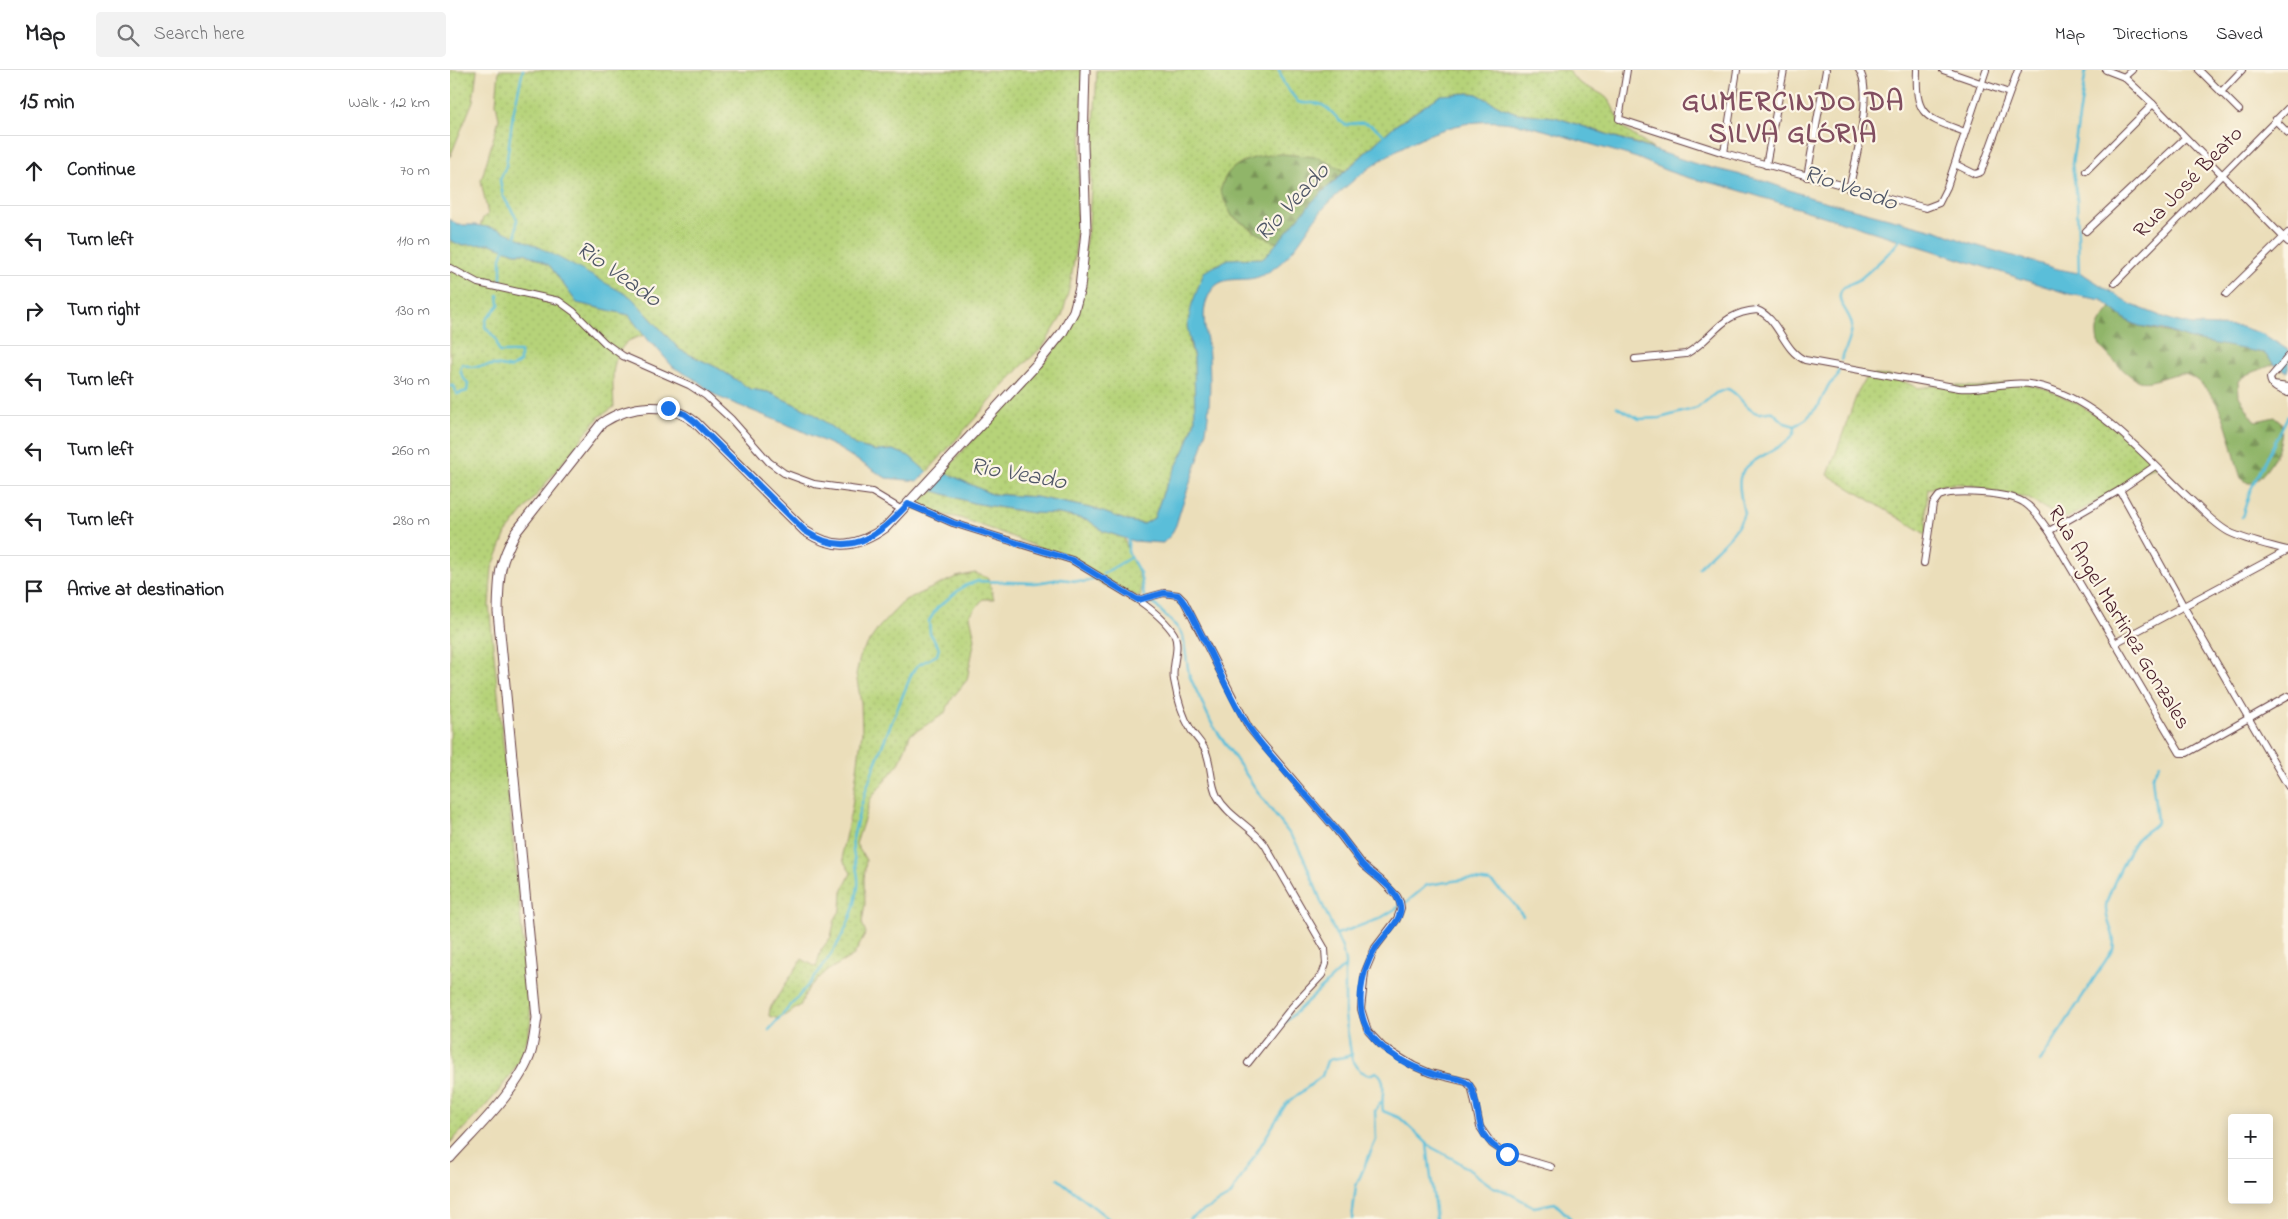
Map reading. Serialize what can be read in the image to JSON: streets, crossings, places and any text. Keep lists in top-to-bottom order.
{
  "streets": {
    "street": ["Rua José Beato", "Rua Angel Martinez Gonzales"]
  },
  "districts": ["GUMERCINDO DA SILVA GLÓRIA"],
  "water": ["Rio Veado"],
  "page": {
    "header": "Map",
    "search": "Search here",
    "nav": ["Map", "Directions", "Saved"],
    "heading": ["15 min", "Walk · 1.2 km"],
    "list": [
      ["Continue", "70 m"],
      ["Turn left", "110 m"],
      ["Turn right", "130 m"],
      ["Turn left", "340 m"],
      ["Turn left", "260 m"],
      ["Turn left", "280 m"],
      "Arrive at destination"
    ],
    "map_buttons": ["+", "−"]
  }
}
